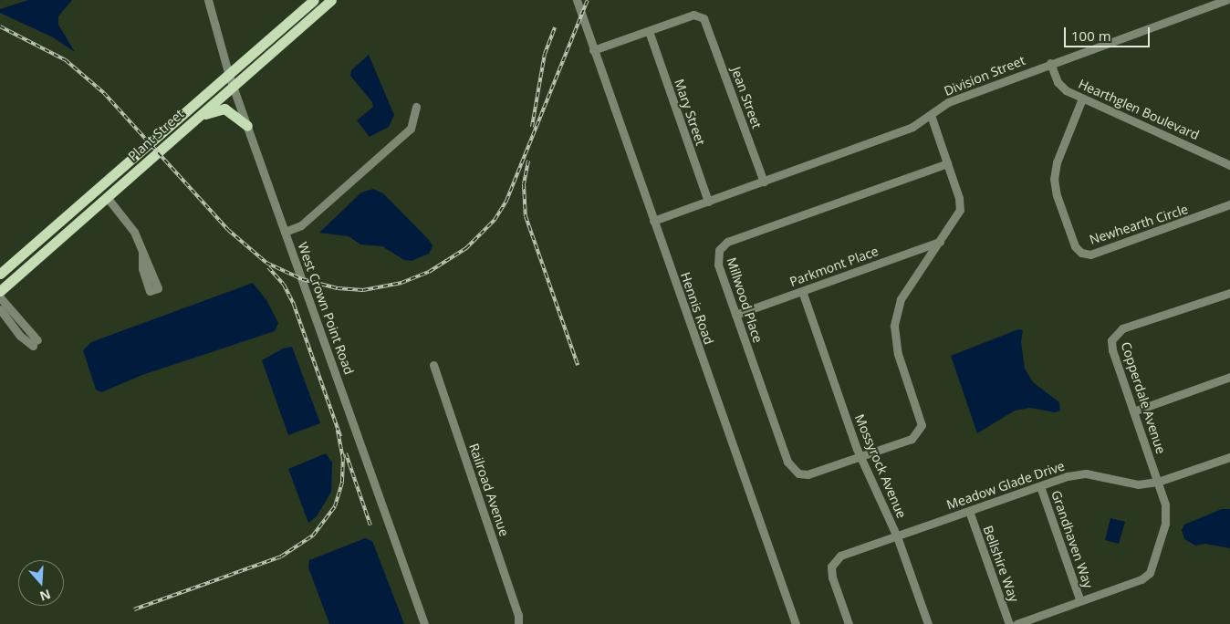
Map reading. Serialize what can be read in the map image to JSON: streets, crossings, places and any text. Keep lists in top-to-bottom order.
{
  "streets": {
    "main road": ["Plant Street"],
    "street": [
      "Division Street",
      "Jean Street",
      "Hearthglen Boulevard",
      "Mary Street",
      "Newhearth Circle",
      "Parkmont Place",
      "Millwood Place",
      "West Crown Point Road",
      "Hennis Road",
      "Copperdale Avenue",
      "Mossyrock Avenue",
      "Meadow Glade Drive",
      "Railroad Avenue",
      "Grandhaven Way",
      "Bellshire Way"
    ]
  },
  "crossings": [
    ["Division Street", "Jean Street"],
    ["Division Street", "Hearthglen Boulevard"],
    ["Division Street", "Mary Street"],
    ["Division Street", "Hennis Road"],
    ["Jean Street", "Mary Street"],
    ["Hearthglen Boulevard", "Newhearth Circle"],
    ["Plant Street", "West Crown Point Road"],
    ["Parkmont Place", "Millwood Place"],
    ["Parkmont Place", "Mossyrock Avenue"],
    ["Millwood Place", "Mossyrock Avenue"],
    ["Copperdale Avenue", "Meadow Glade Drive"],
    ["Mossyrock Avenue", "Meadow Glade Drive"],
    ["Meadow Glade Drive", "Grandhaven Way"],
    ["Meadow Glade Drive", "Bellshire Way"]
  ],
  "scale_bar": "100 m",
  "north": "bottom"
}
